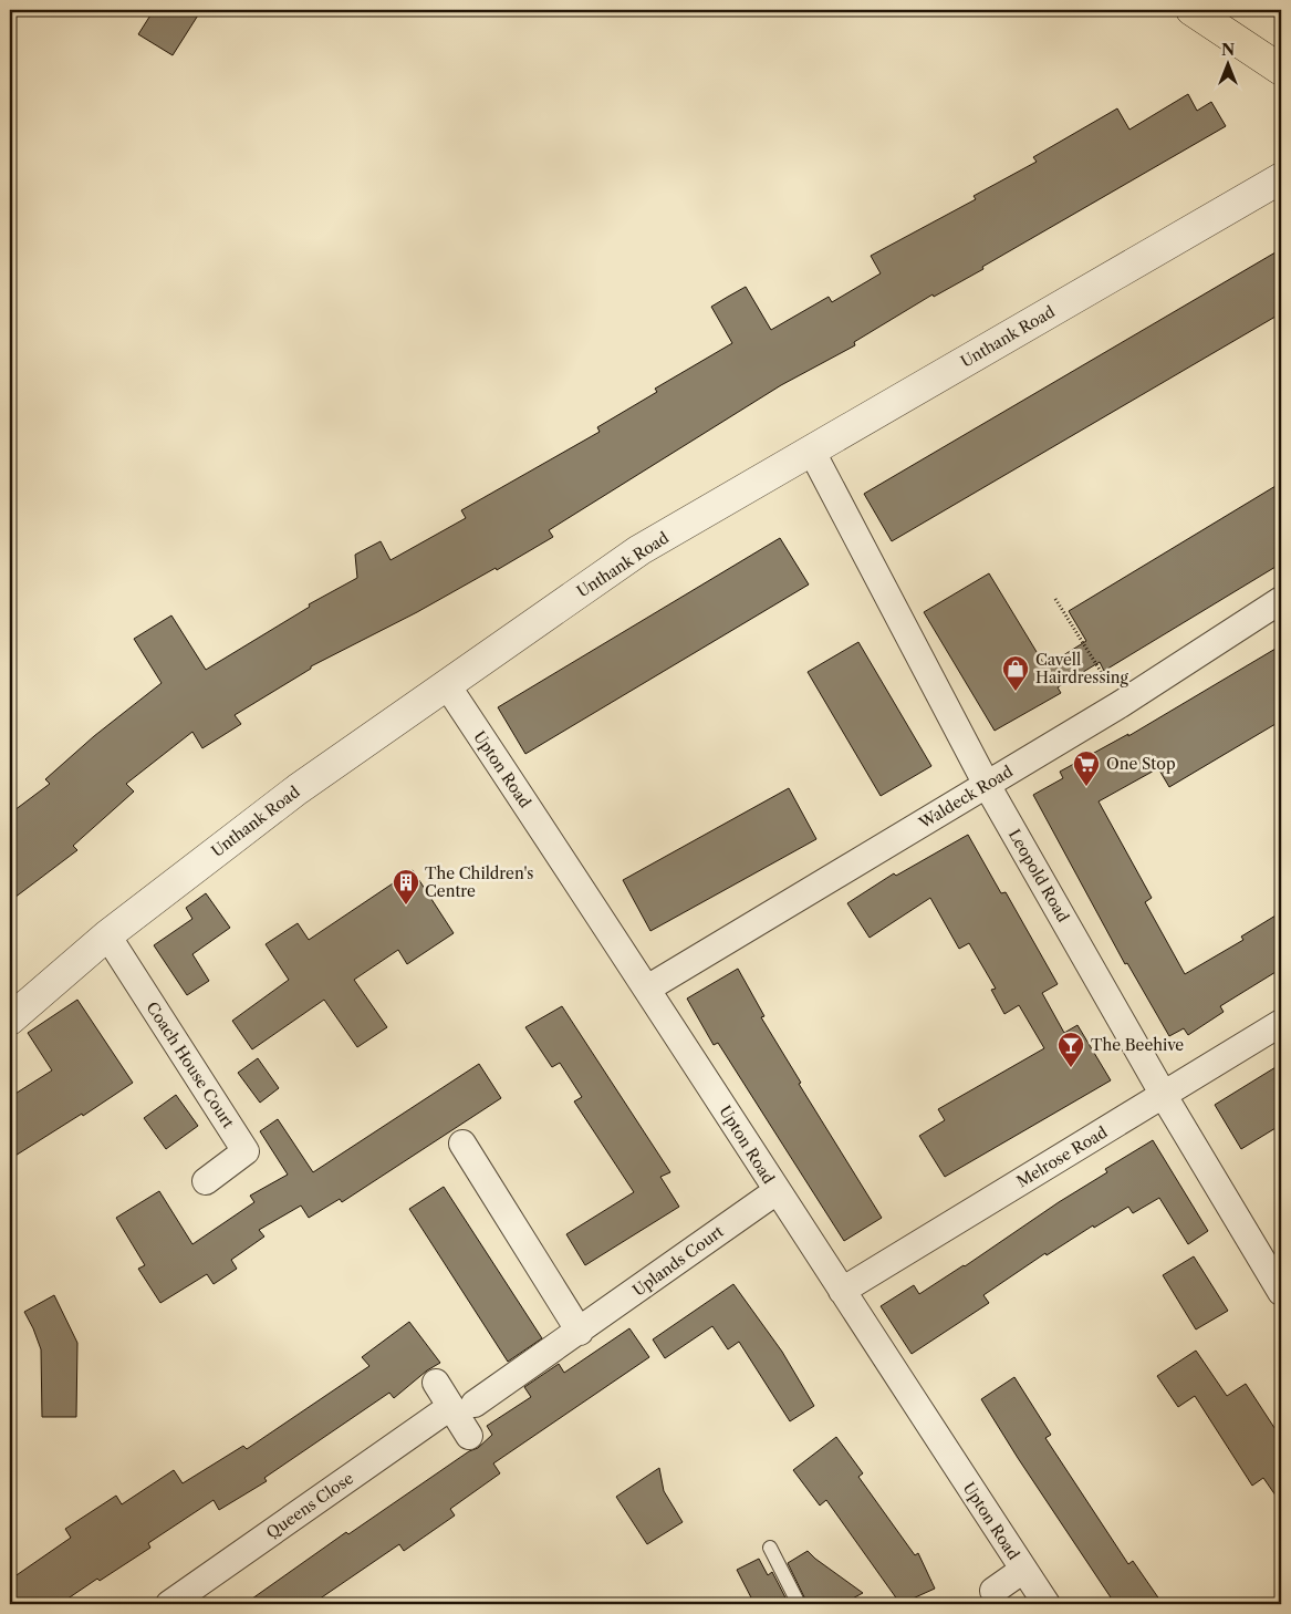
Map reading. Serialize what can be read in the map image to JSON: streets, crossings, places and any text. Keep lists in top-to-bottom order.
{
  "streets": {
    "street": [
      "Unthank Road",
      "Upton Road",
      "Waldeck Road",
      "Leopold Road",
      "Coach House Court",
      "Melrose Road",
      "Uplands Court",
      "Queens Close"
    ]
  },
  "crossings": [
    ["Unthank Road", "Upton Road"],
    ["Unthank Road", "Leopold Road"],
    ["Unthank Road", "Coach House Court"],
    ["Upton Road", "Waldeck Road"],
    ["Upton Road", "Melrose Road"],
    ["Upton Road", "Uplands Court"],
    ["Waldeck Road", "Leopold Road"],
    ["Leopold Road", "Melrose Road"],
    ["Uplands Court", "Queens Close"]
  ],
  "places": {
    "shop": ["Cavell Hairdressing"],
    "supermarket": ["One Stop"],
    "building": ["The Children's Centre"],
    "bar": ["The Beehive"]
  },
  "north": "top"
}
